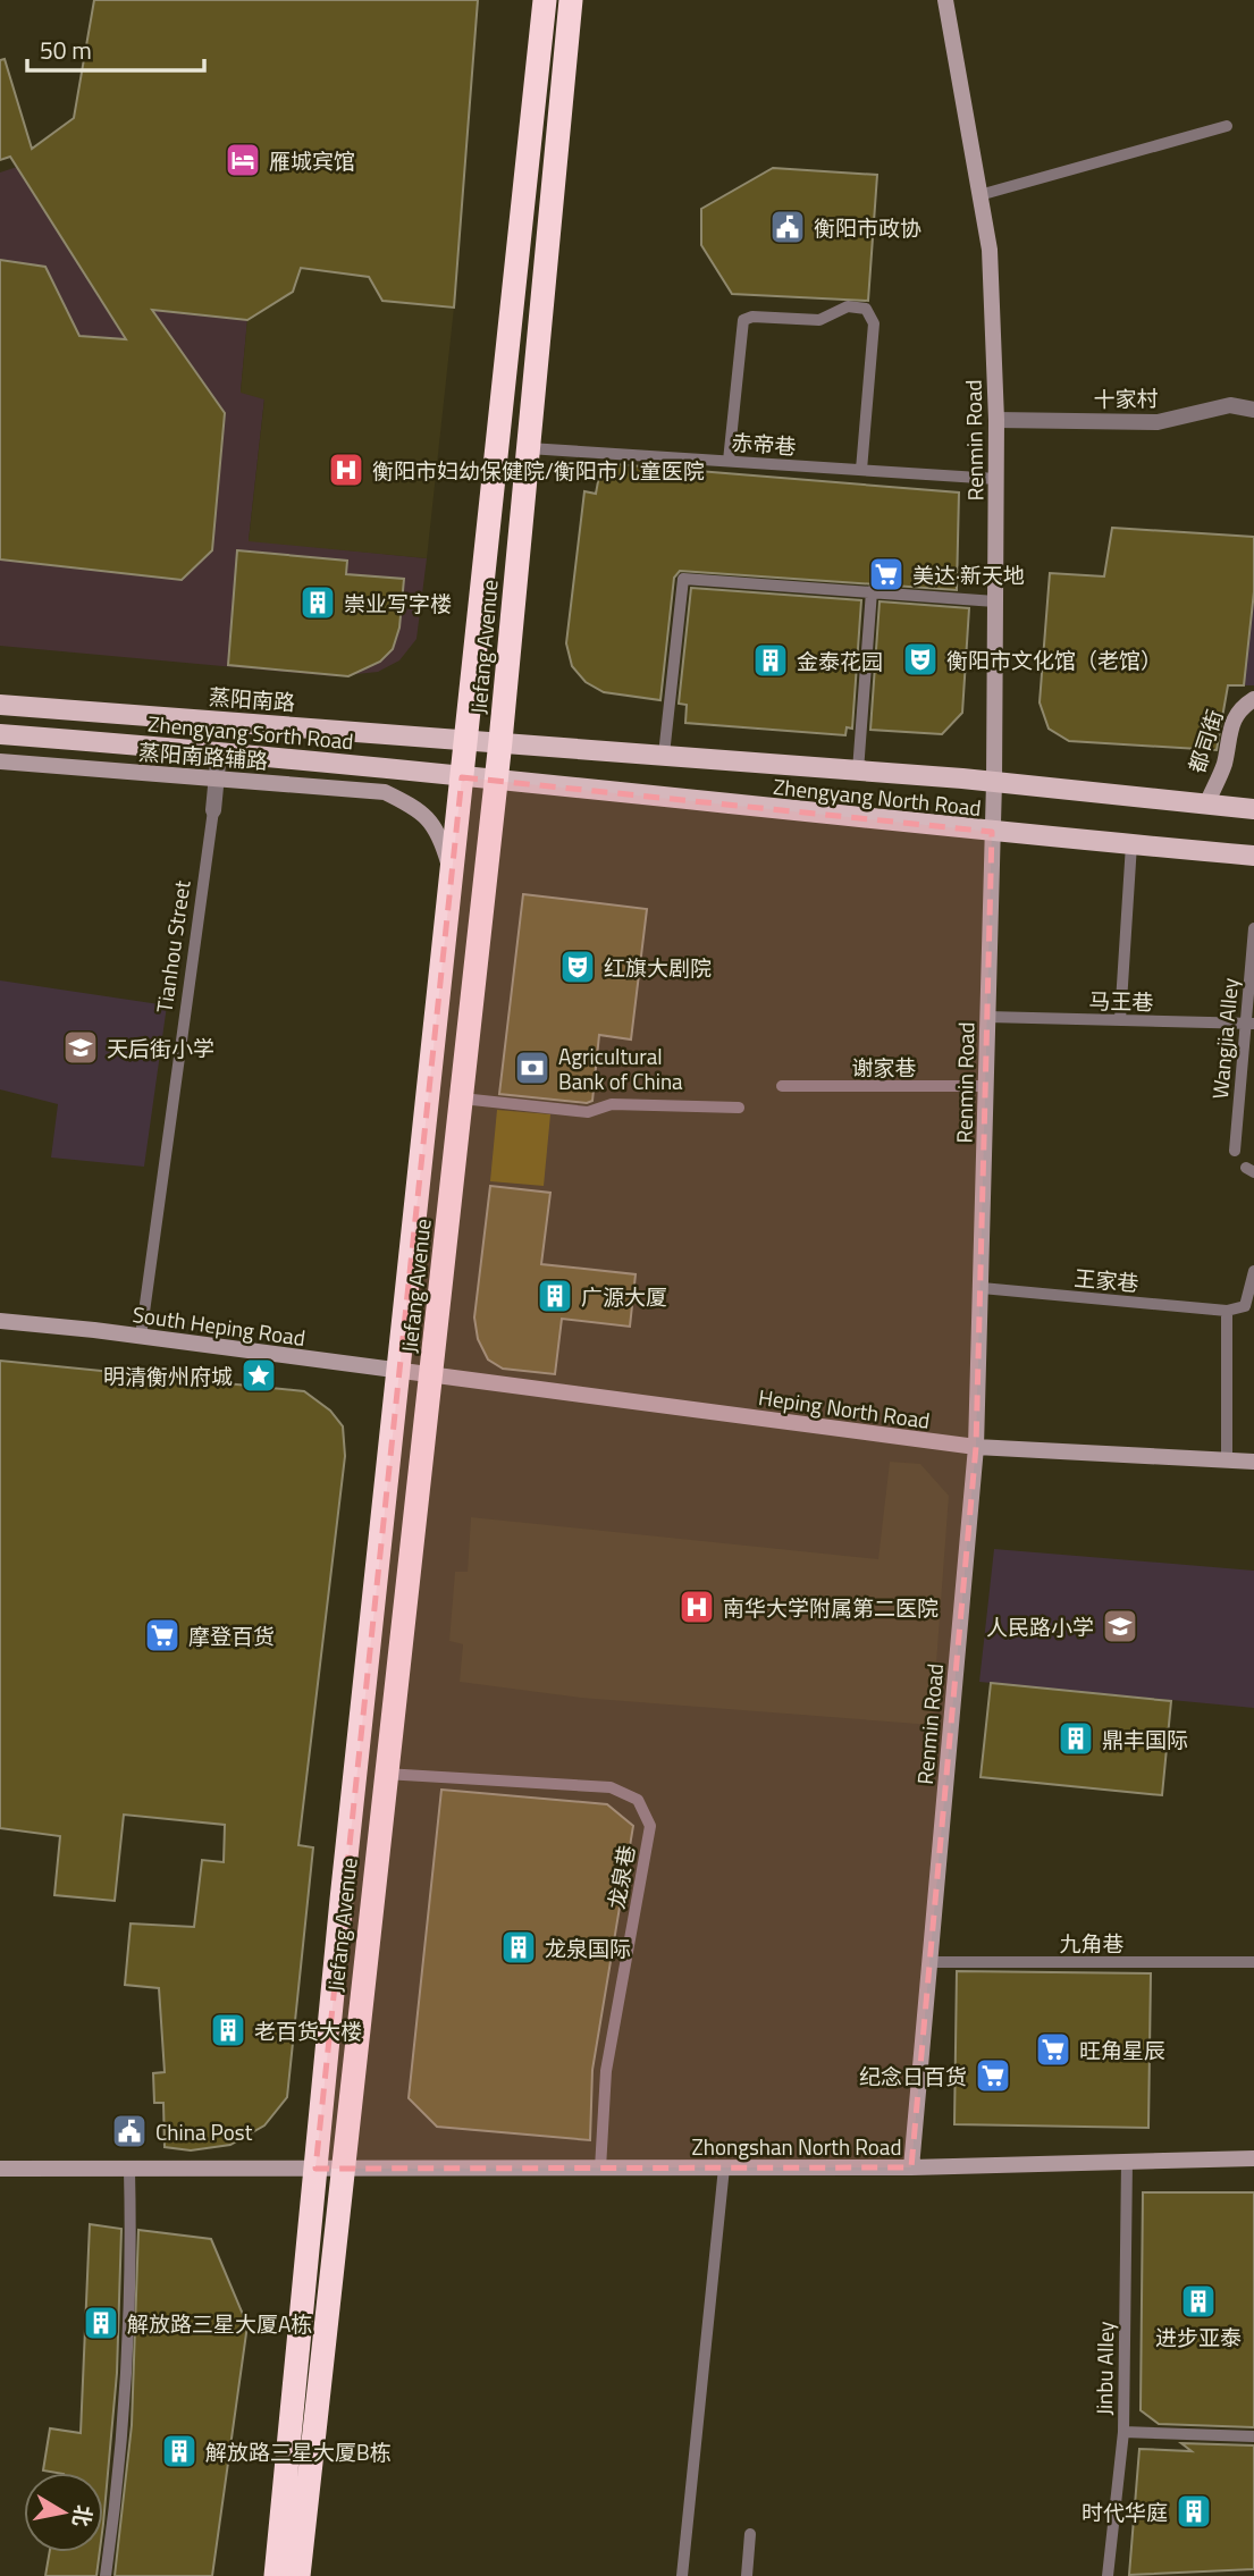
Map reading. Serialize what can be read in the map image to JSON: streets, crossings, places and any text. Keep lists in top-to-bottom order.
{
  "streets": {
    "highway": ["Jiefang Avenue"],
    "main road": ["蒸阳南路", "Zhengyang Sorth Road", "Zhengyang North Road"],
    "street": [
      "十家村",
      "Renmin Road",
      "都司街",
      "蒸阳南路辅路",
      "Tianhou Street",
      "South Heping Road",
      "Heping North Road",
      "Zhongshan North Road"
    ],
    "lane": [
      "赤帝巷",
      "马王巷",
      "Wangjia Alley",
      "谢家巷",
      "王家巷",
      "龙泉巷",
      "九角巷",
      "Jinbu Alley"
    ]
  },
  "crossings": [
    ["十家村", "Renmin Road"],
    ["Renmin Road", "赤帝巷"],
    ["Renmin Road", "Zhengyang North Road"],
    ["Renmin Road", "马王巷"],
    ["Renmin Road", "谢家巷"],
    ["Renmin Road", "王家巷"],
    ["Renmin Road", "Heping North Road"],
    ["Renmin Road", "九角巷"],
    ["Renmin Road", "Zhongshan North Road"],
    ["赤帝巷", "Jiefang Avenue"],
    ["Jiefang Avenue", "蒸阳南路"],
    ["Jiefang Avenue", "Zhengyang Sorth Road"],
    ["Jiefang Avenue", "蒸阳南路辅路"],
    ["Jiefang Avenue", "Zhengyang North Road"],
    ["Jiefang Avenue", "South Heping Road"],
    ["Jiefang Avenue", "Heping North Road"],
    ["Jiefang Avenue", "龙泉巷"],
    ["Jiefang Avenue", "Zhongshan North Road"],
    ["蒸阳南路", "Zhengyang North Road"],
    ["Zhengyang Sorth Road", "Zhengyang North Road"],
    ["Zhengyang Sorth Road", "Tianhou Street"],
    ["都司街", "Zhengyang North Road"],
    ["蒸阳南路辅路", "Tianhou Street"],
    ["Tianhou Street", "South Heping Road"],
    ["马王巷", "Wangjia Alley"],
    ["South Heping Road", "Heping North Road"],
    ["龙泉巷", "Zhongshan North Road"],
    ["Zhongshan North Road", "Jinbu Alley"]
  ],
  "places": {
    "hotel": ["雁城宾馆"],
    "public building": ["衡阳市政协", "China Post"],
    "hospital": ["衡阳市妇幼保健院/衡阳市儿童医院", "南华大学附属第二医院"],
    "supermarket": [
      "美达·新天地",
      "摩登百货",
      "旺角星辰",
      "纪念日百货"
    ],
    "building": [
      "崇业写字楼",
      "金泰花园",
      "广源大厦",
      "鼎丰国际",
      "龙泉国际",
      "老百货大楼",
      "进步亚泰",
      "解放路三星大厦A栋",
      "解放路三星大厦B栋",
      "时代华庭"
    ],
    "theatre": ["衡阳市文化馆（老馆）", "红旗大剧院"],
    "school or university": ["天后街小学", "人民路小学"],
    "bank": ["Agricultural Bank of China"],
    "place": ["明清衡州府城"]
  },
  "scale_bar": "50 m",
  "north": "right"
}
